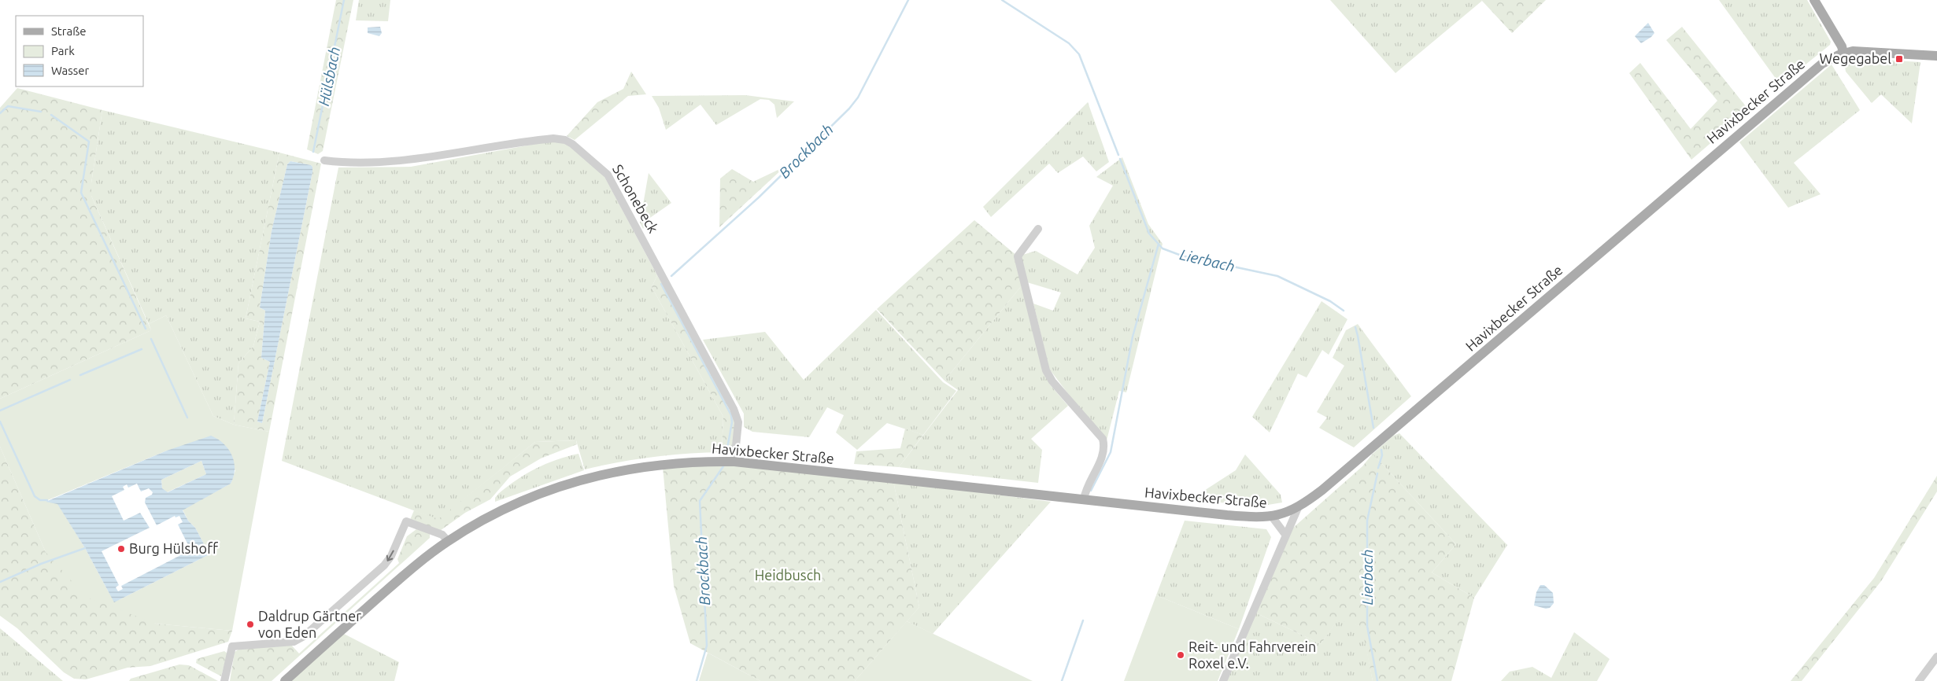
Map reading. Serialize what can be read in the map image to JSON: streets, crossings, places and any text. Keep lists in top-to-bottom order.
{
  "streets": {
    "main road": ["Havixbecker Straße"],
    "street": ["Schonebeck"]
  },
  "crossings": [
    ["Havixbecker Straße", "Schonebeck"]
  ],
  "water": ["Hülsbach", "Brockbach", "Lierbach"],
  "parks": ["Heidbusch"],
  "places": {
    "transit": ["Wegegabel"],
    "other": ["Burg Hülshoff", "Daldrup Gärtner von Eden", "Reit- und Fahrverein Roxel e.V."]
  },
  "legend": ["Straße", "Park", "Wasser"]
}
